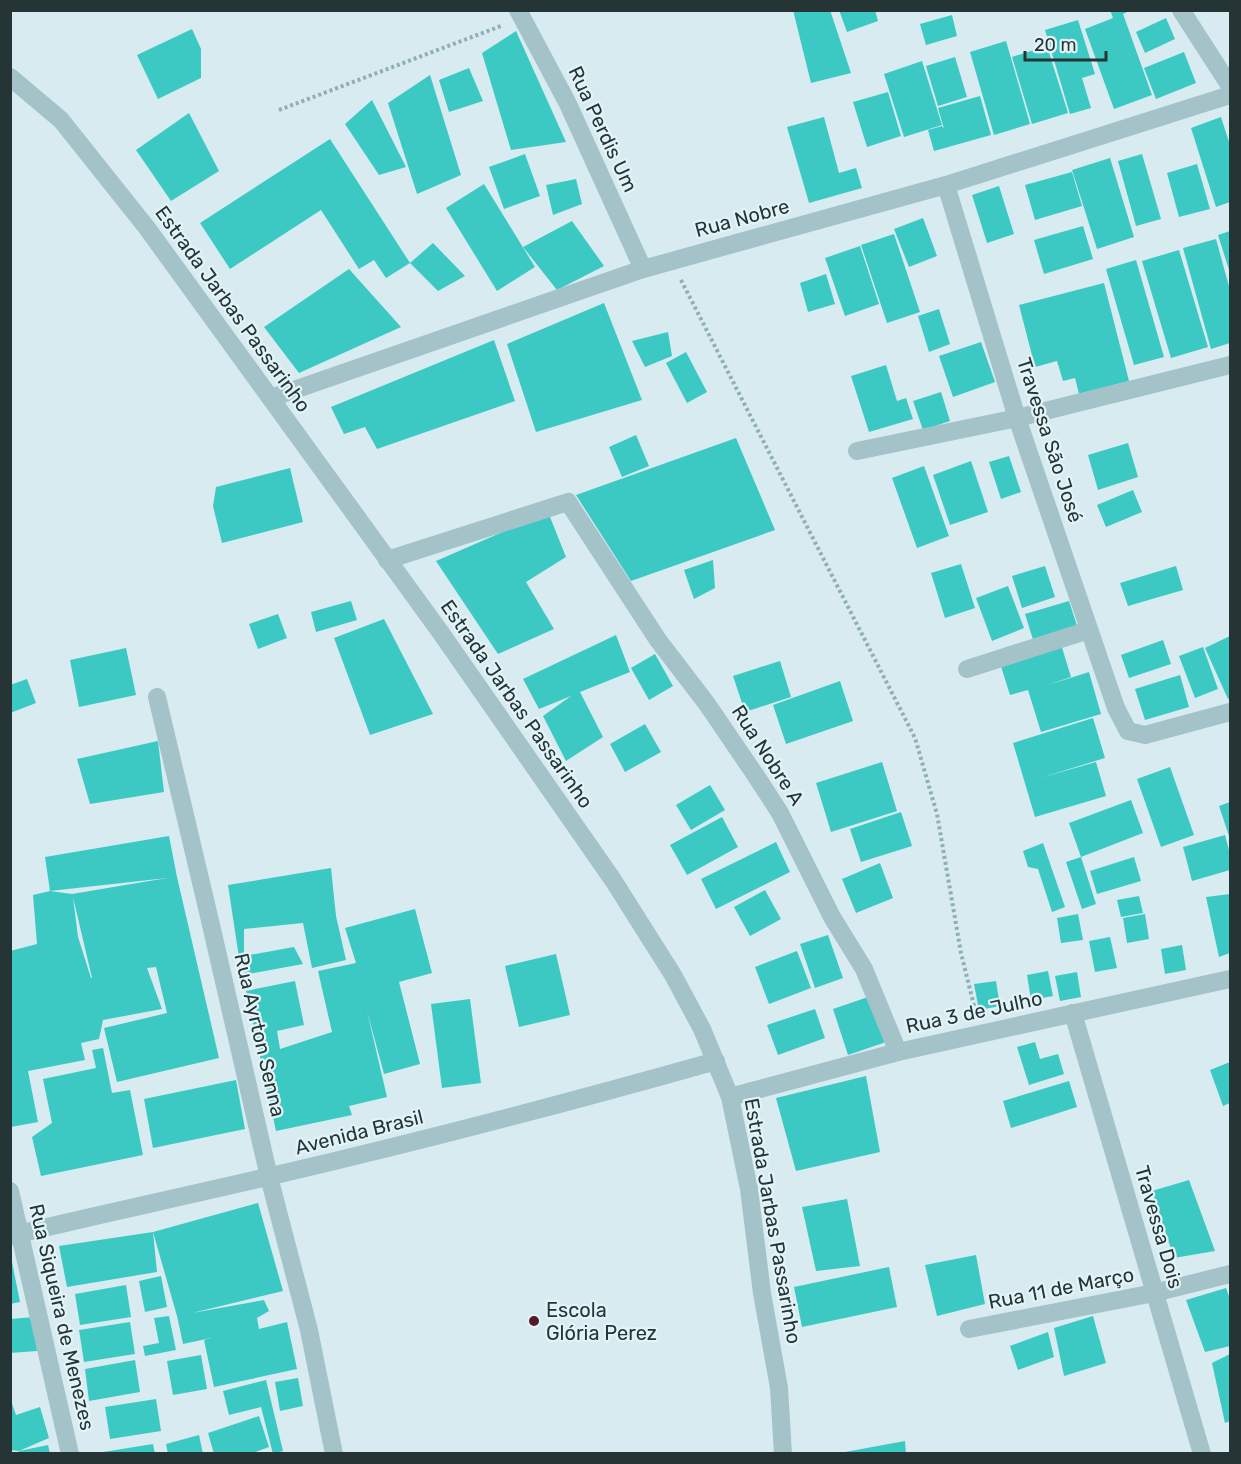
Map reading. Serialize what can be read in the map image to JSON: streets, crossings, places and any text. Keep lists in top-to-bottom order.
{
  "streets": {
    "street": [
      "Rua Perdis Um",
      "Rua Nobre",
      "Estrada Jarbas Passarinho",
      "Travessa São José",
      "Rua Nobre A",
      "Rua 3 de Julho",
      "Rua Ayrton Senna",
      "Avenida Brasil",
      "Travessa Dois",
      "Rua 11 de Março",
      "Rua Siqueira de Menezes"
    ]
  },
  "crossings": [
    ["Rua Perdis Um", "Rua Nobre"],
    ["Rua Nobre", "Estrada Jarbas Passarinho"],
    ["Rua Nobre", "Travessa São José"],
    ["Estrada Jarbas Passarinho", "Rua Nobre A"],
    ["Estrada Jarbas Passarinho", "Rua 3 de Julho"],
    ["Estrada Jarbas Passarinho", "Avenida Brasil"],
    ["Rua Nobre A", "Rua 3 de Julho"],
    ["Rua 3 de Julho", "Travessa Dois"],
    ["Rua Ayrton Senna", "Avenida Brasil"],
    ["Avenida Brasil", "Rua Siqueira de Menezes"],
    ["Travessa Dois", "Rua 11 de Março"]
  ],
  "places": ["Escola Glória Perez"],
  "scale_bar": "20 m"
}
